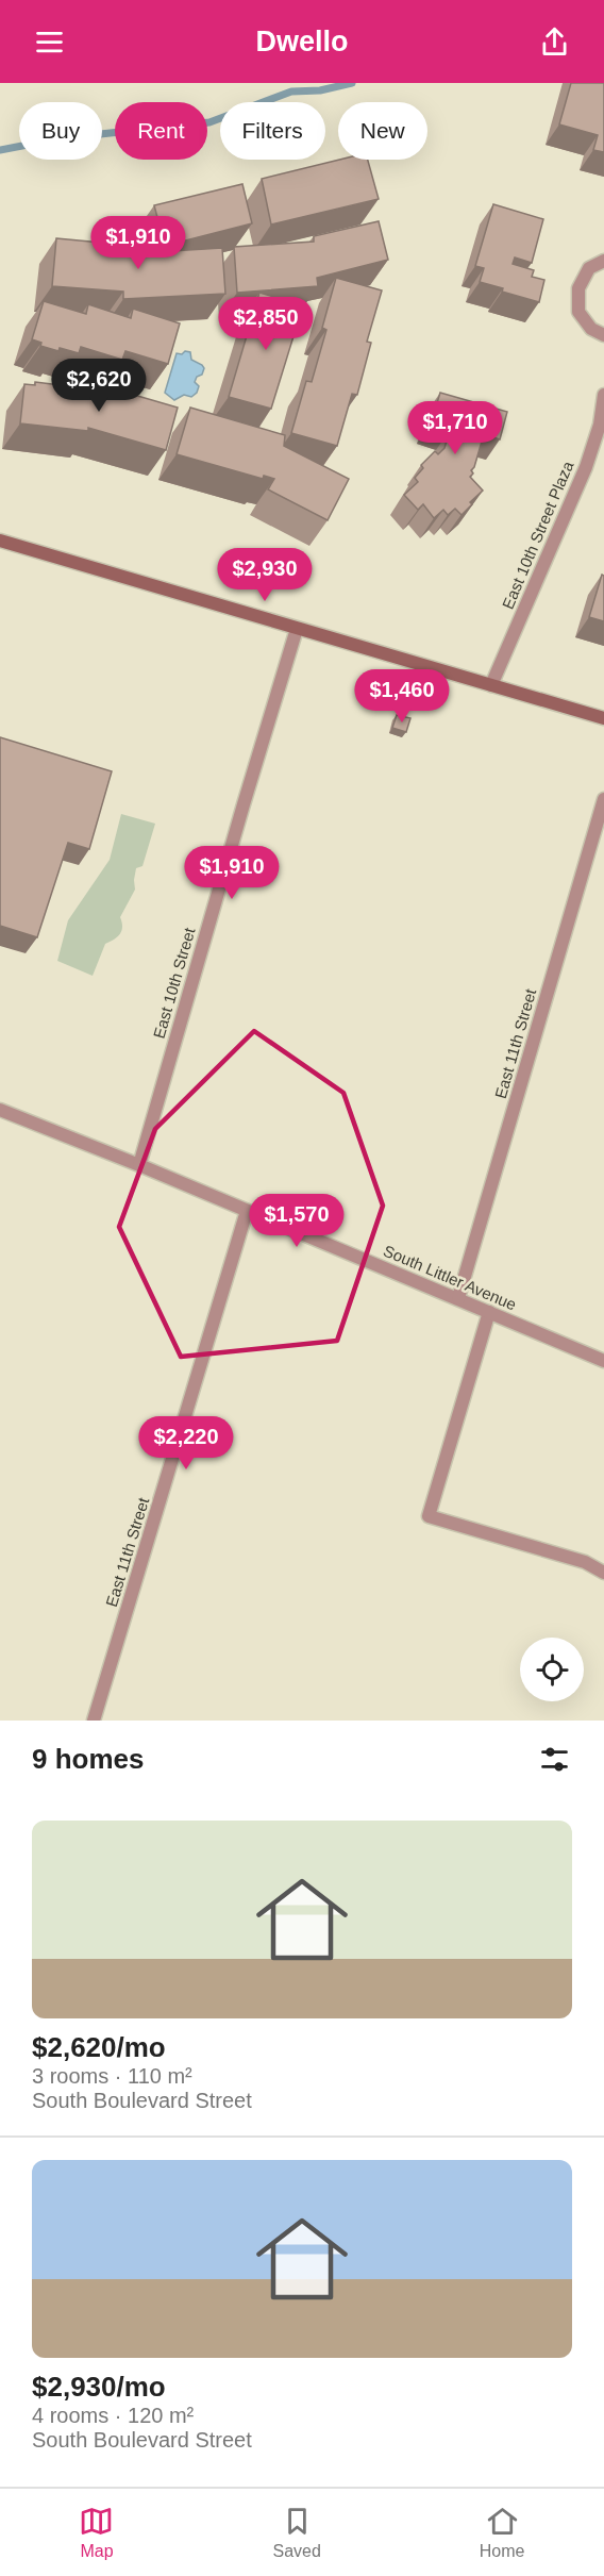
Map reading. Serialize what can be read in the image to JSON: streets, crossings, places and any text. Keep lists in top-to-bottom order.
{
  "streets": {
    "street": [
      "East 10th Street Plaza",
      "East 10th Street",
      "East 11th Street",
      "South Littler Avenue"
    ]
  },
  "crossings": [
    ["East 10th Street", "South Littler Avenue"],
    ["East 11th Street", "South Littler Avenue"]
  ],
  "page": {
    "header": "Dwello",
    "chip": [
      "Buy",
      "Rent",
      "Filters",
      "New"
    ],
    "price": [
      "$1,910",
      "$2,850",
      "$2,620",
      "$1,710",
      "$2,930",
      "$1,460",
      "$1,910",
      "$1,570",
      "$2,220"
    ],
    "heading": "9 homes",
    "list": [
      {
        "name": "$2,620/mo",
        "note": "3 rooms · 110 m² · South Boulevard Street"
      },
      {
        "name": "$2,930/mo",
        "note": "4 rooms · 120 m² · South Boulevard Street"
      }
    ],
    "tabs": ["Map", "Saved", "Home"]
  }
}
